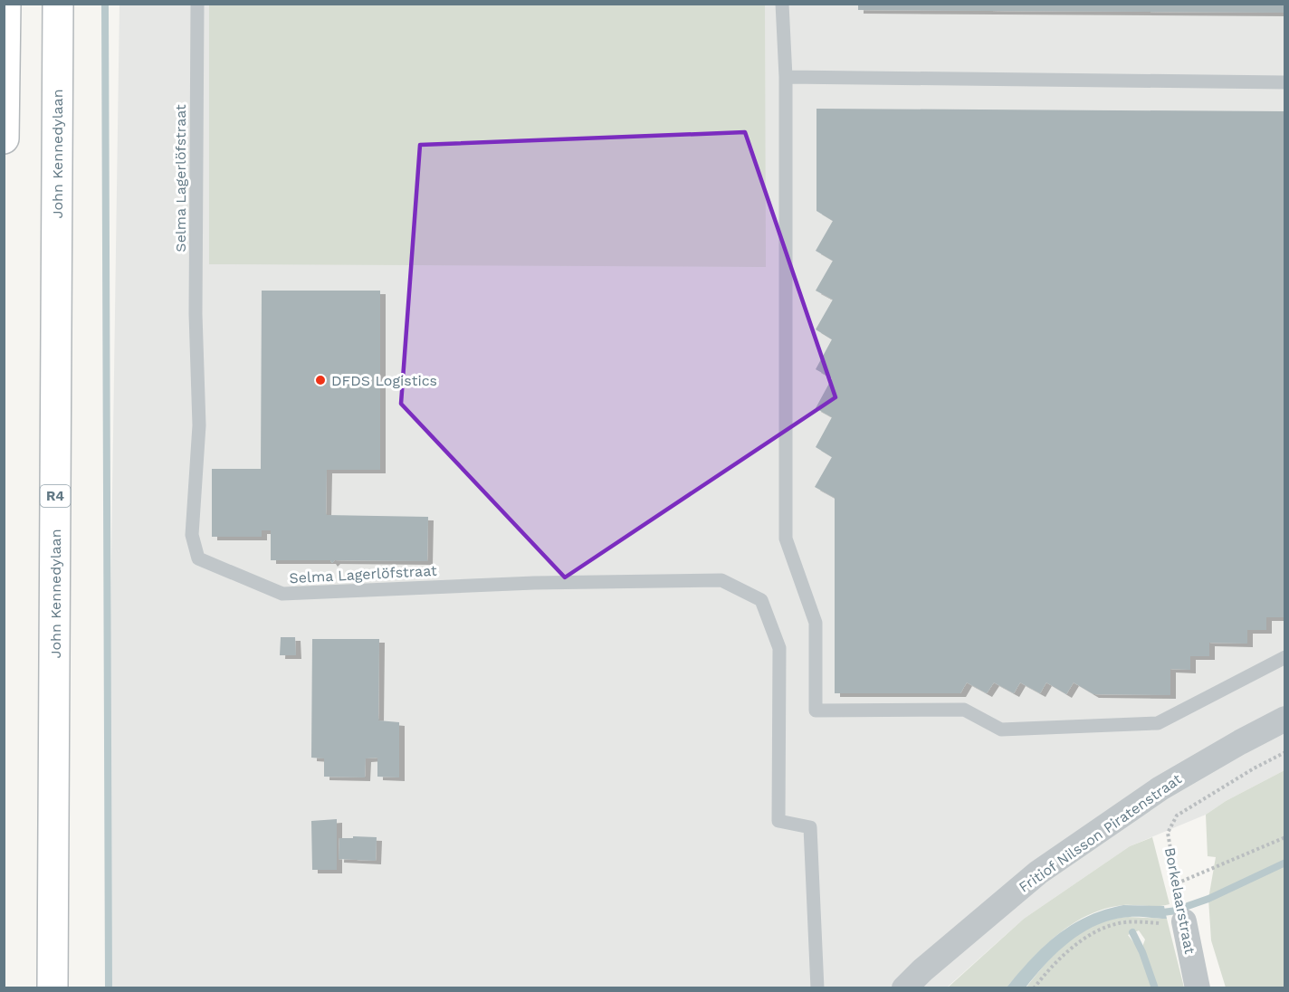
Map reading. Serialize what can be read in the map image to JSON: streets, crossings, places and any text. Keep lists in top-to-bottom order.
{
  "streets": {
    "highway": ["John Kennedylaan", "R4"],
    "street": ["Fritiof Nilsson Piratenstraat", "Borkelaarstraat"],
    "lane": ["Selma Lagerlöfstraat"]
  },
  "places": ["DFDS Logistics"]
}
